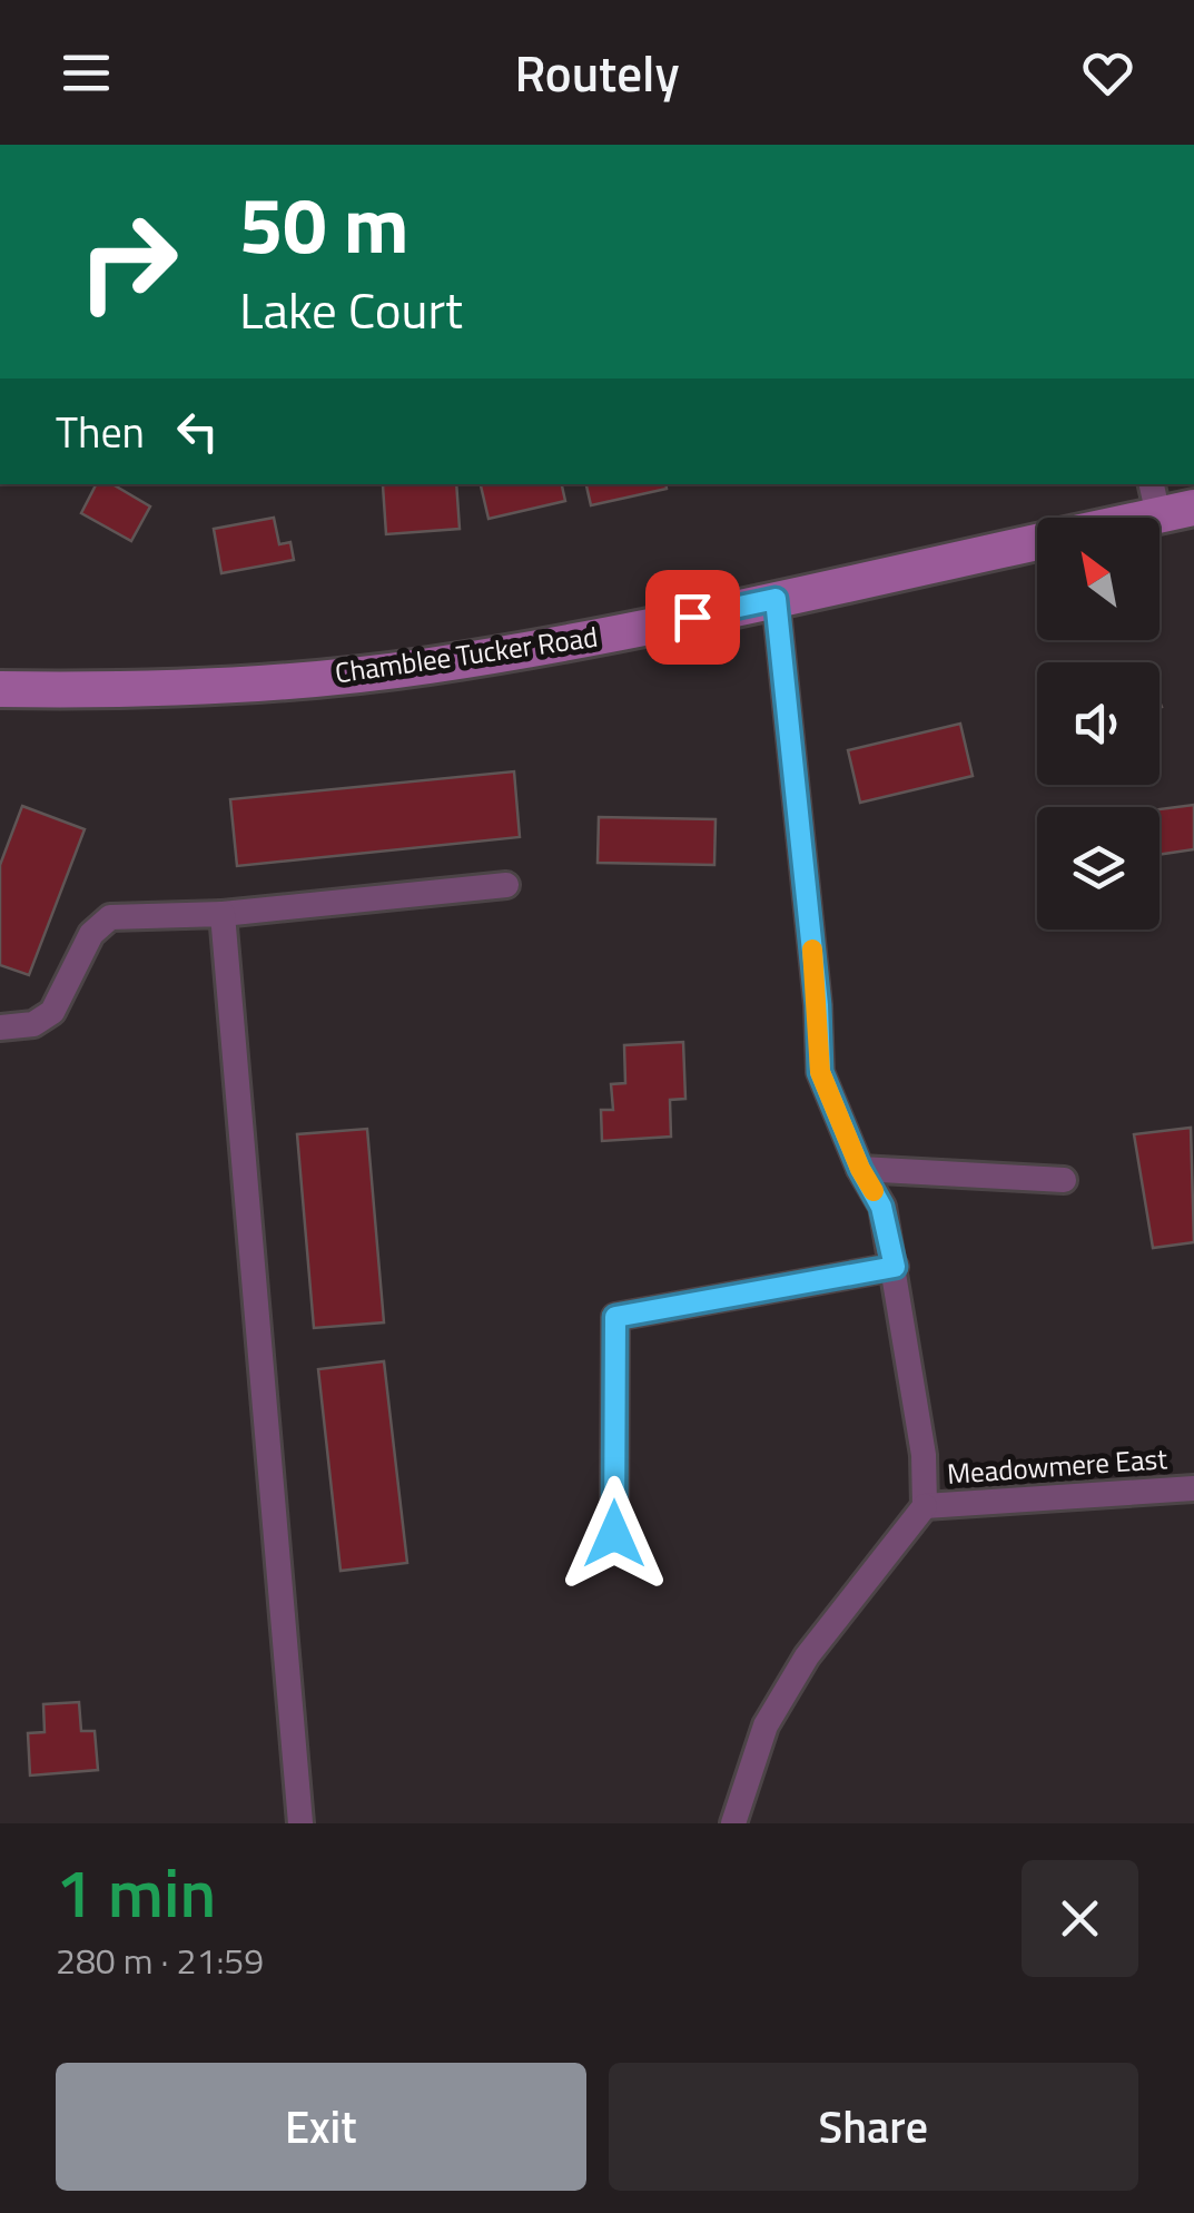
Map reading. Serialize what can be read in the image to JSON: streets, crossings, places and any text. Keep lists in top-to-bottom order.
{
  "streets": {
    "main road": ["Chamblee Tucker Road"],
    "street": ["Meadowmere East"]
  },
  "north": "top left",
  "page": {
    "header": "Routely",
    "turn": ["50 m", "Lake Court"],
    "then": "Then",
    "heading": ["1 min", "280 m · 21:59"],
    "buttons": ["Exit", "Share"]
  }
}
